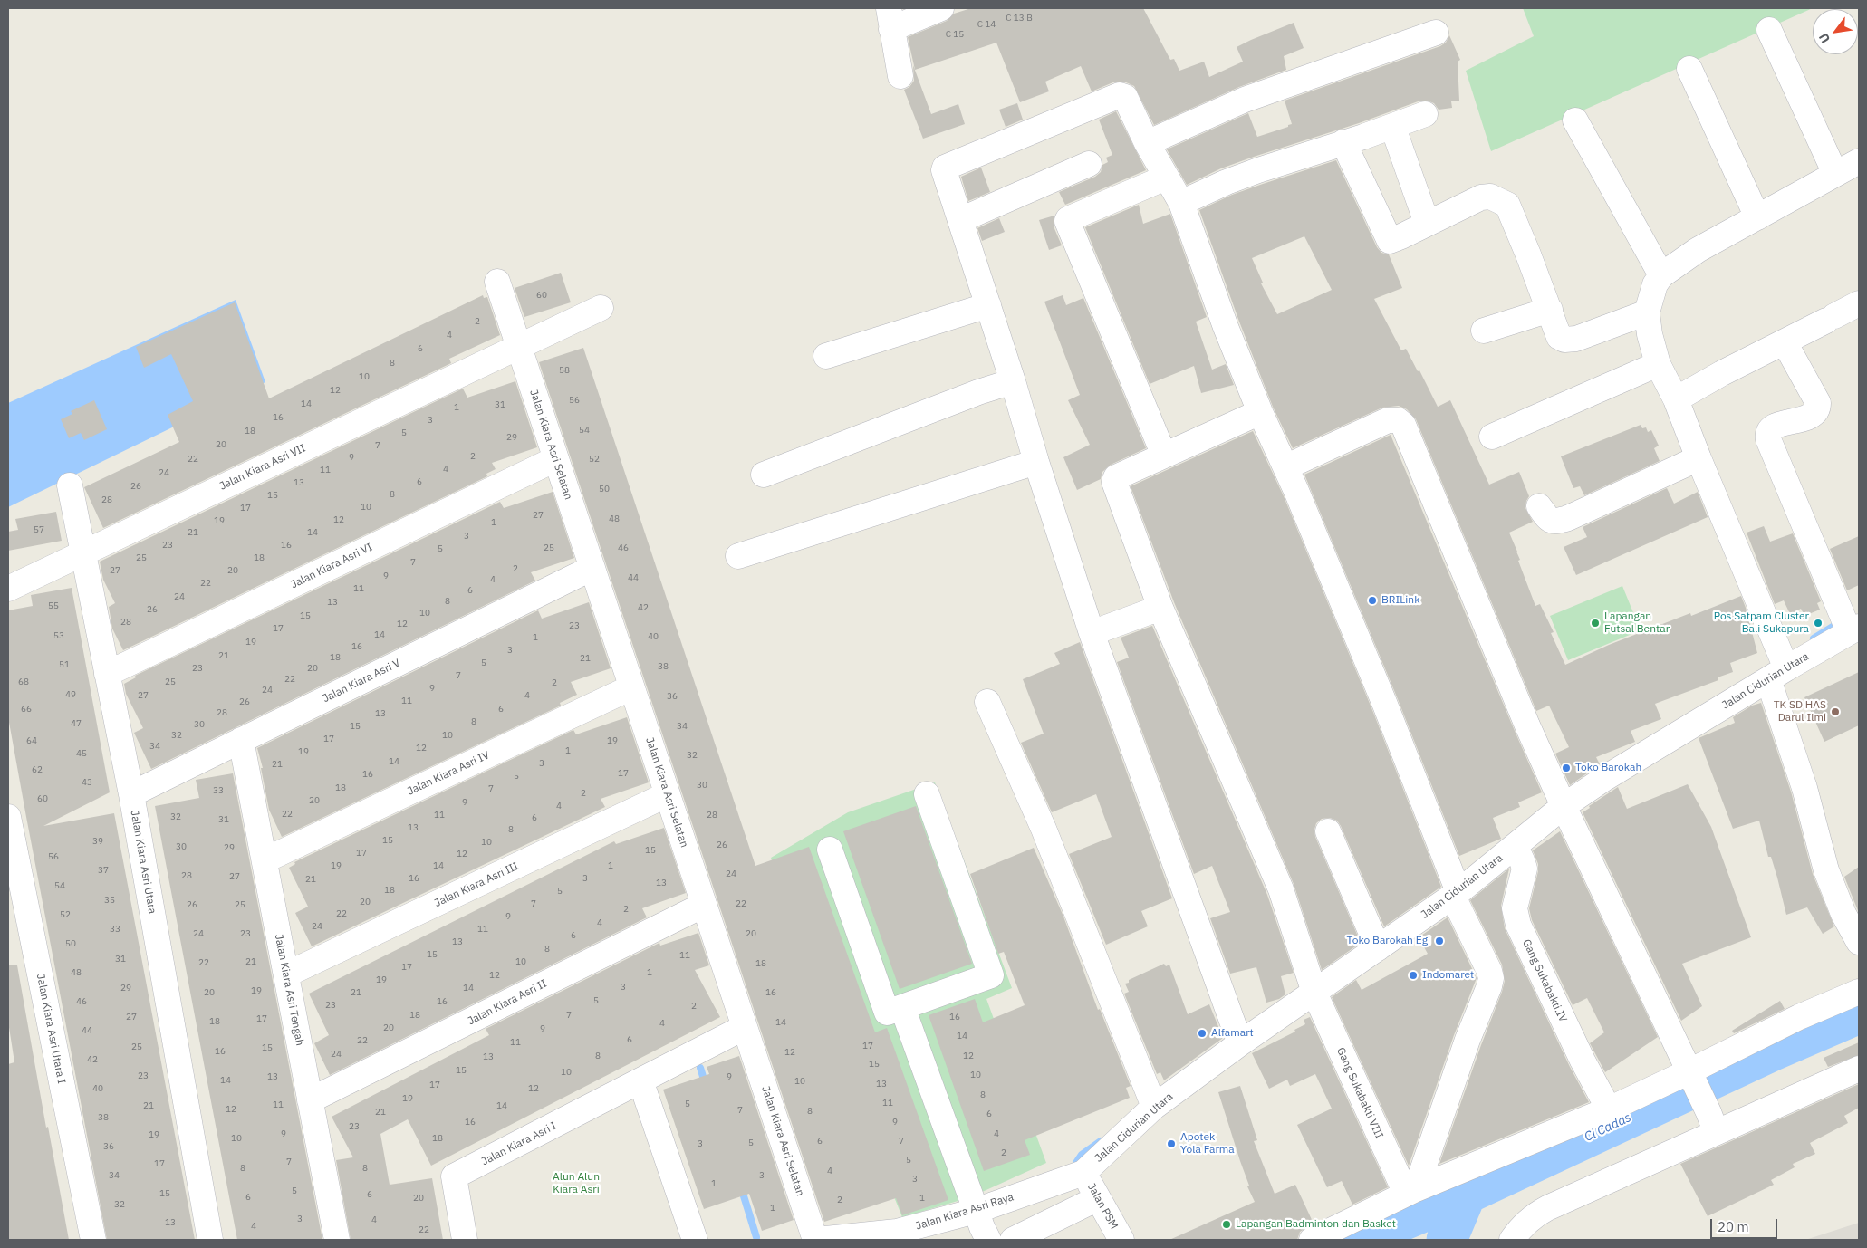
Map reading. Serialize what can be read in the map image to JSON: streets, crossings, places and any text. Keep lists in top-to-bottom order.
{
  "streets": {
    "street": [
      "Jalan Kiara Asri Selatan",
      "Jalan Kiara Asri VII",
      "Jalan Kiara Asri VI",
      "Jalan Kiara Asri V",
      "Jalan Cidurian Utara",
      "Jalan Kiara Asri IV",
      "Jalan Kiara Asri Utara",
      "Jalan Kiara Asri III",
      "Gang Sukabakti.IV",
      "Jalan Kiara Asri Tengah",
      "Jalan Kiara Asri II",
      "Jalan Kiara Asri Utara I",
      "Gang Sukabakti VIII",
      "Jalan Kiara Asri I",
      "Jalan PSM",
      "Jalan Kiara Asri Raya"
    ]
  },
  "crossings": [
    ["Jalan Kiara Asri Selatan", "Jalan Kiara Asri VII"],
    ["Jalan Kiara Asri Selatan", "Jalan Kiara Asri VI"],
    ["Jalan Kiara Asri Selatan", "Jalan Kiara Asri V"],
    ["Jalan Kiara Asri Selatan", "Jalan Kiara Asri IV"],
    ["Jalan Kiara Asri Selatan", "Jalan Kiara Asri III"],
    ["Jalan Kiara Asri Selatan", "Jalan Kiara Asri II"],
    ["Jalan Kiara Asri Selatan", "Jalan Kiara Asri I"],
    ["Jalan Kiara Asri Selatan", "Jalan Kiara Asri Raya"],
    ["Jalan Kiara Asri VII", "Jalan Kiara Asri Utara"],
    ["Jalan Kiara Asri VI", "Jalan Kiara Asri Utara"],
    ["Jalan Kiara Asri V", "Jalan Kiara Asri Utara"],
    ["Jalan Kiara Asri V", "Jalan Kiara Asri Tengah"],
    ["Jalan Cidurian Utara", "Gang Sukabakti.IV"],
    ["Jalan Cidurian Utara", "Gang Sukabakti VIII"],
    ["Jalan Cidurian Utara", "Jalan PSM"],
    ["Jalan Cidurian Utara", "Jalan Kiara Asri Raya"],
    ["Jalan Kiara Asri IV", "Jalan Kiara Asri Tengah"],
    ["Jalan Kiara Asri III", "Jalan Kiara Asri Tengah"],
    ["Jalan Kiara Asri Tengah", "Jalan Kiara Asri II"],
    ["Jalan PSM", "Jalan Kiara Asri Raya"]
  ],
  "water": ["Ci Cadas"],
  "parks": ["Alun Alun Kiara Asri"],
  "places": [
    "BRILink",
    "Lapangan Futsal Bentar",
    "Pos Satpam Cluster Bali Sukapura",
    "TK SD HAS Darul Ilmi",
    "Toko Barokah",
    "Toko Barokah Egi",
    "Indomaret",
    "Alfamart",
    "Apotek Yola Farma",
    "Lapangan Badminton dan Basket"
  ],
  "house_numbers": [
    "C 13 B",
    "C 14",
    "C 15",
    "60",
    "2",
    "4",
    "6",
    "8",
    "58",
    "10",
    "12",
    "56",
    "14",
    "31",
    "1",
    "16",
    "3",
    "54",
    "18",
    "5",
    "29",
    "20",
    "7",
    "2",
    "9",
    "22",
    "52",
    "4",
    "11",
    "24",
    "6",
    "13",
    "26",
    "50",
    "8",
    "15",
    "28",
    "10",
    "17",
    "27",
    "48",
    "12",
    "19",
    "1",
    "57",
    "21",
    "14",
    "3",
    "23",
    "16",
    "25",
    "46",
    "5",
    "25",
    "18",
    "7",
    "2",
    "27",
    "20",
    "9",
    "44",
    "4",
    "22",
    "11",
    "6",
    "24",
    "8",
    "13",
    "55",
    "42",
    "26",
    "10",
    "15",
    "28",
    "12",
    "23",
    "17",
    "14",
    "53",
    "40",
    "1",
    "19",
    "16",
    "3",
    "21",
    "18",
    "21",
    "5",
    "51",
    "38",
    "23",
    "20",
    "7",
    "22",
    "68",
    "25",
    "2",
    "9",
    "24",
    "49",
    "27",
    "4",
    "36",
    "11",
    "26",
    "66",
    "6",
    "28",
    "13",
    "8",
    "47",
    "30",
    "15",
    "34",
    "32",
    "10",
    "17",
    "64",
    "19",
    "34",
    "12",
    "1",
    "19",
    "45",
    "32",
    "14",
    "3",
    "21",
    "62",
    "17",
    "16",
    "5",
    "43",
    "30",
    "18",
    "7",
    "33",
    "2",
    "60",
    "20",
    "9",
    "4",
    "22",
    "11",
    "28",
    "32",
    "6",
    "31",
    "13",
    "8",
    "15",
    "39",
    "10",
    "26",
    "30",
    "29",
    "15",
    "17",
    "12",
    "56",
    "19",
    "14",
    "1",
    "37",
    "24",
    "28",
    "27",
    "16",
    "3",
    "21",
    "13",
    "54",
    "18",
    "5",
    "35",
    "20",
    "7",
    "22",
    "26",
    "25",
    "2",
    "22",
    "52",
    "9",
    "4",
    "24",
    "33",
    "11",
    "24",
    "23",
    "20",
    "6",
    "13",
    "50",
    "8",
    "15",
    "11",
    "31",
    "21",
    "10",
    "22",
    "18",
    "17",
    "48",
    "1",
    "12",
    "19",
    "3",
    "29",
    "14",
    "19",
    "20",
    "21",
    "16",
    "5",
    "46",
    "16",
    "23",
    "2",
    "18",
    "7",
    "27",
    "16",
    "17",
    "18",
    "14",
    "4",
    "20",
    "9",
    "44",
    "14",
    "6",
    "22",
    "11",
    "17",
    "25",
    "15",
    "16",
    "12",
    "24",
    "8",
    "12",
    "13",
    "42",
    "15",
    "15",
    "10",
    "10",
    "23",
    "13",
    "9",
    "14",
    "10",
    "13",
    "17",
    "40",
    "12",
    "8",
    "19",
    "11",
    "5",
    "11",
    "21",
    "14",
    "12",
    "7",
    "8",
    "21",
    "6",
    "38",
    "16",
    "9",
    "23",
    "9",
    "4",
    "19",
    "10",
    "18",
    "6",
    "7",
    "5",
    "3",
    "36",
    "2",
    "5",
    "7",
    "17",
    "8",
    "8",
    "4",
    "34",
    "3",
    "3",
    "1",
    "5",
    "15",
    "6",
    "6",
    "20",
    "1",
    "2",
    "32",
    "1",
    "3",
    "4",
    "13",
    "4",
    "22"
  ],
  "scale_bar": "20 m",
  "north": "bottom left"
}
